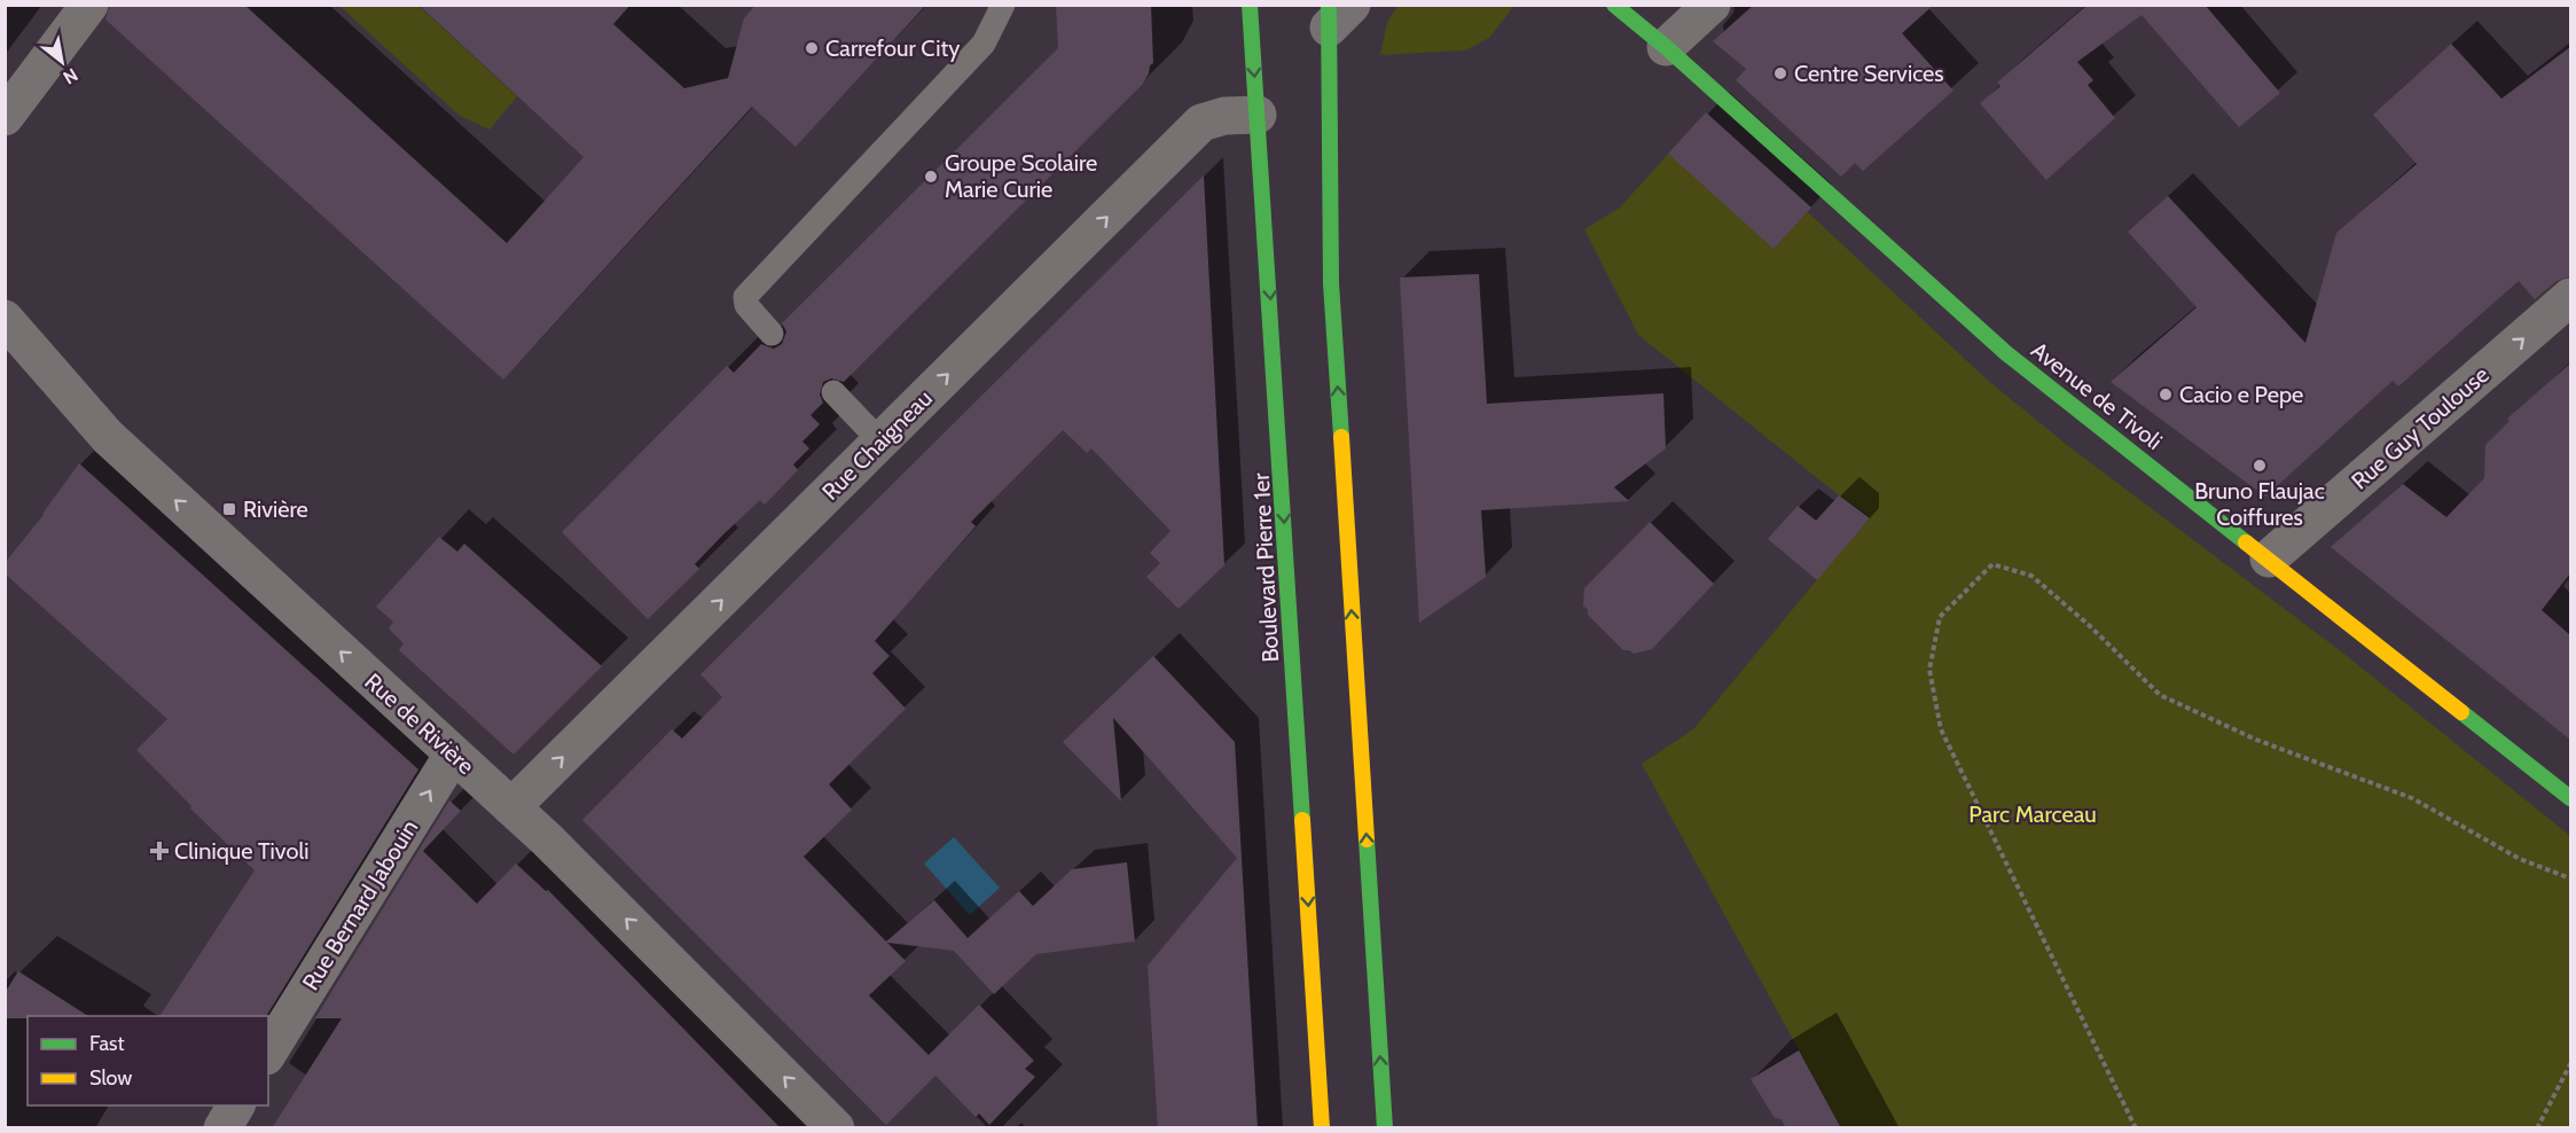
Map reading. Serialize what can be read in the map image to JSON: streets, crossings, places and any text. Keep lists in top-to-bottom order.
{
  "streets": {
    "main road": ["Avenue de Tivoli", "Boulevard Pierre 1er"],
    "street": [
      "Rue Guy Toulouse",
      "Rue Chaigneau",
      "Rue de Rivière",
      "Rue Bernard Jabouin"
    ]
  },
  "crossings": [
    ["Avenue de Tivoli", "Rue Guy Toulouse"],
    ["Rue Chaigneau", "Boulevard Pierre 1er"],
    ["Rue Chaigneau", "Rue de Rivière"],
    ["Rue de Rivière", "Rue Bernard Jabouin"]
  ],
  "one_way": [
    "Rue Guy Toulouse",
    "Rue Chaigneau",
    "Rue de Rivière",
    "Rue Bernard Jabouin"
  ],
  "parks": ["Parc Marceau"],
  "places": {
    "other": [
      "Carrefour City",
      "Centre Services",
      "Groupe Scolaire Marie Curie",
      "Cacio e Pepe",
      "Bruno Flaujac Coiffures"
    ],
    "transit": ["Rivière"],
    "health": ["Clinique Tivoli"]
  },
  "legend": ["Fast", "Slow"],
  "north": "bottom right"
}
